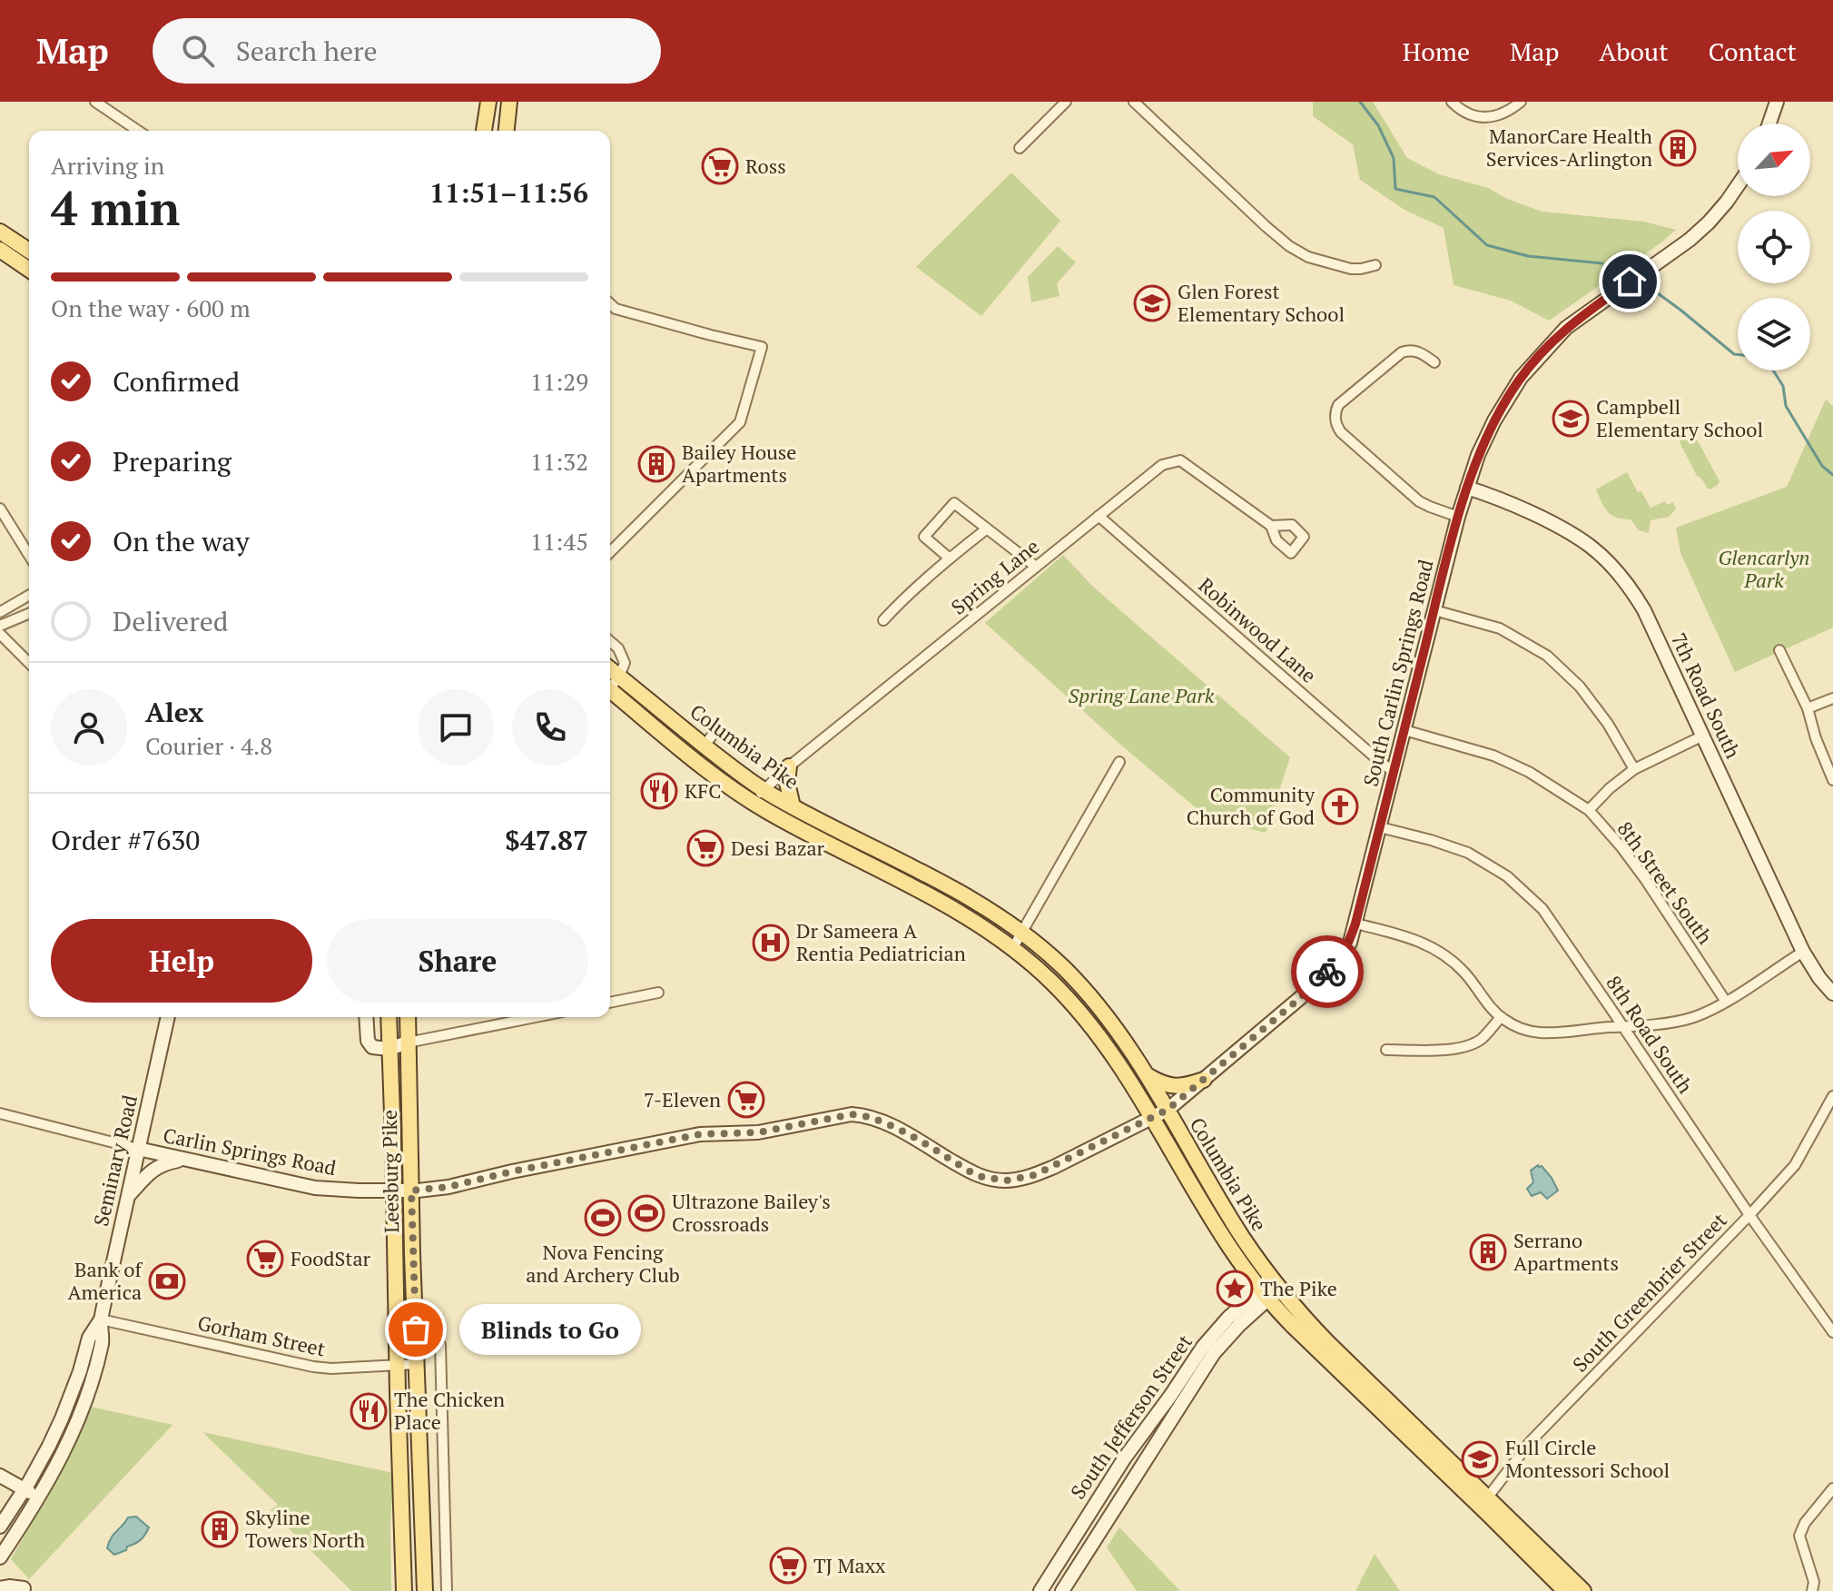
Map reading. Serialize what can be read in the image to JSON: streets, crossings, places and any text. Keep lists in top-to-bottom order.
{
  "streets": {
    "main road": [
      "South Carlin Springs Road",
      "7th Road South",
      "Columbia Pike",
      "Carlin Springs Road",
      "Seminary Road",
      "Leesburg Pike",
      "South Jefferson Street"
    ],
    "street": [
      "Spring Lane",
      "Robinwood Lane",
      "8th Street South",
      "8th Road South",
      "South Greenbrier Street",
      "Gorham Street"
    ]
  },
  "crossings": [
    ["Spring Lane", "Robinwood Lane"],
    ["Spring Lane", "Columbia Pike"],
    ["Robinwood Lane", "South Carlin Springs Road"],
    ["South Carlin Springs Road", "7th Road South"],
    ["South Carlin Springs Road", "8th Street South"],
    ["South Carlin Springs Road", "8th Road South"],
    ["South Carlin Springs Road", "Carlin Springs Road"],
    ["Columbia Pike", "Carlin Springs Road"],
    ["Columbia Pike", "South Greenbrier Street"],
    ["Columbia Pike", "South Jefferson Street"],
    ["8th Road South", "South Greenbrier Street"],
    ["Carlin Springs Road", "Seminary Road"],
    ["Carlin Springs Road", "Leesburg Pike"],
    ["Seminary Road", "Gorham Street"],
    ["Leesburg Pike", "Gorham Street"]
  ],
  "parks": ["Glencarlyn Park", "Spring Lane Park"],
  "places": {
    "building": [
      "ManorCare Health Services-Arlington",
      "Bailey House Apartments",
      "Serrano Apartments",
      "Skyline Towers North"
    ],
    "supermarket": [
      "Ross",
      "Desi Bazar",
      "7-Eleven",
      "FoodStar",
      "TJ Maxx"
    ],
    "school or university": ["Glen Forest Elementary School", "Campbell Elementary School", "Full Circle Montessori School"],
    "restaurant": ["KFC", "The Chicken Place"],
    "church": ["Community Church of God"],
    "hospital": ["Dr Sameera A Rentia Pediatrician"],
    "sports": ["Ultrazone Bailey's Crossroads", "Nova Fencing and Archery Club"],
    "bank": ["Bank of America"],
    "place": ["The Pike"],
    "other": ["Blinds to Go"]
  },
  "north": "top right",
  "page": {
    "header": "Map",
    "search": "Search here",
    "nav": [
      "Home",
      "Map",
      "About",
      "Contact"
    ],
    "heading": ["4 min", "Arriving in", "11:51–11:56"],
    "panel": [
      "Alex",
      "Courier · 4.8",
      "Order #7630",
      "$47.87"
    ],
    "bar": "On the way · 600 m",
    "list": [
      ["Confirmed", "11:29"],
      ["Preparing", "11:32"],
      ["On the way", "11:45"],
      "Delivered"
    ],
    "buttons": ["Help", "Share"],
    "bubble": "Blinds to Go"
  }
}
